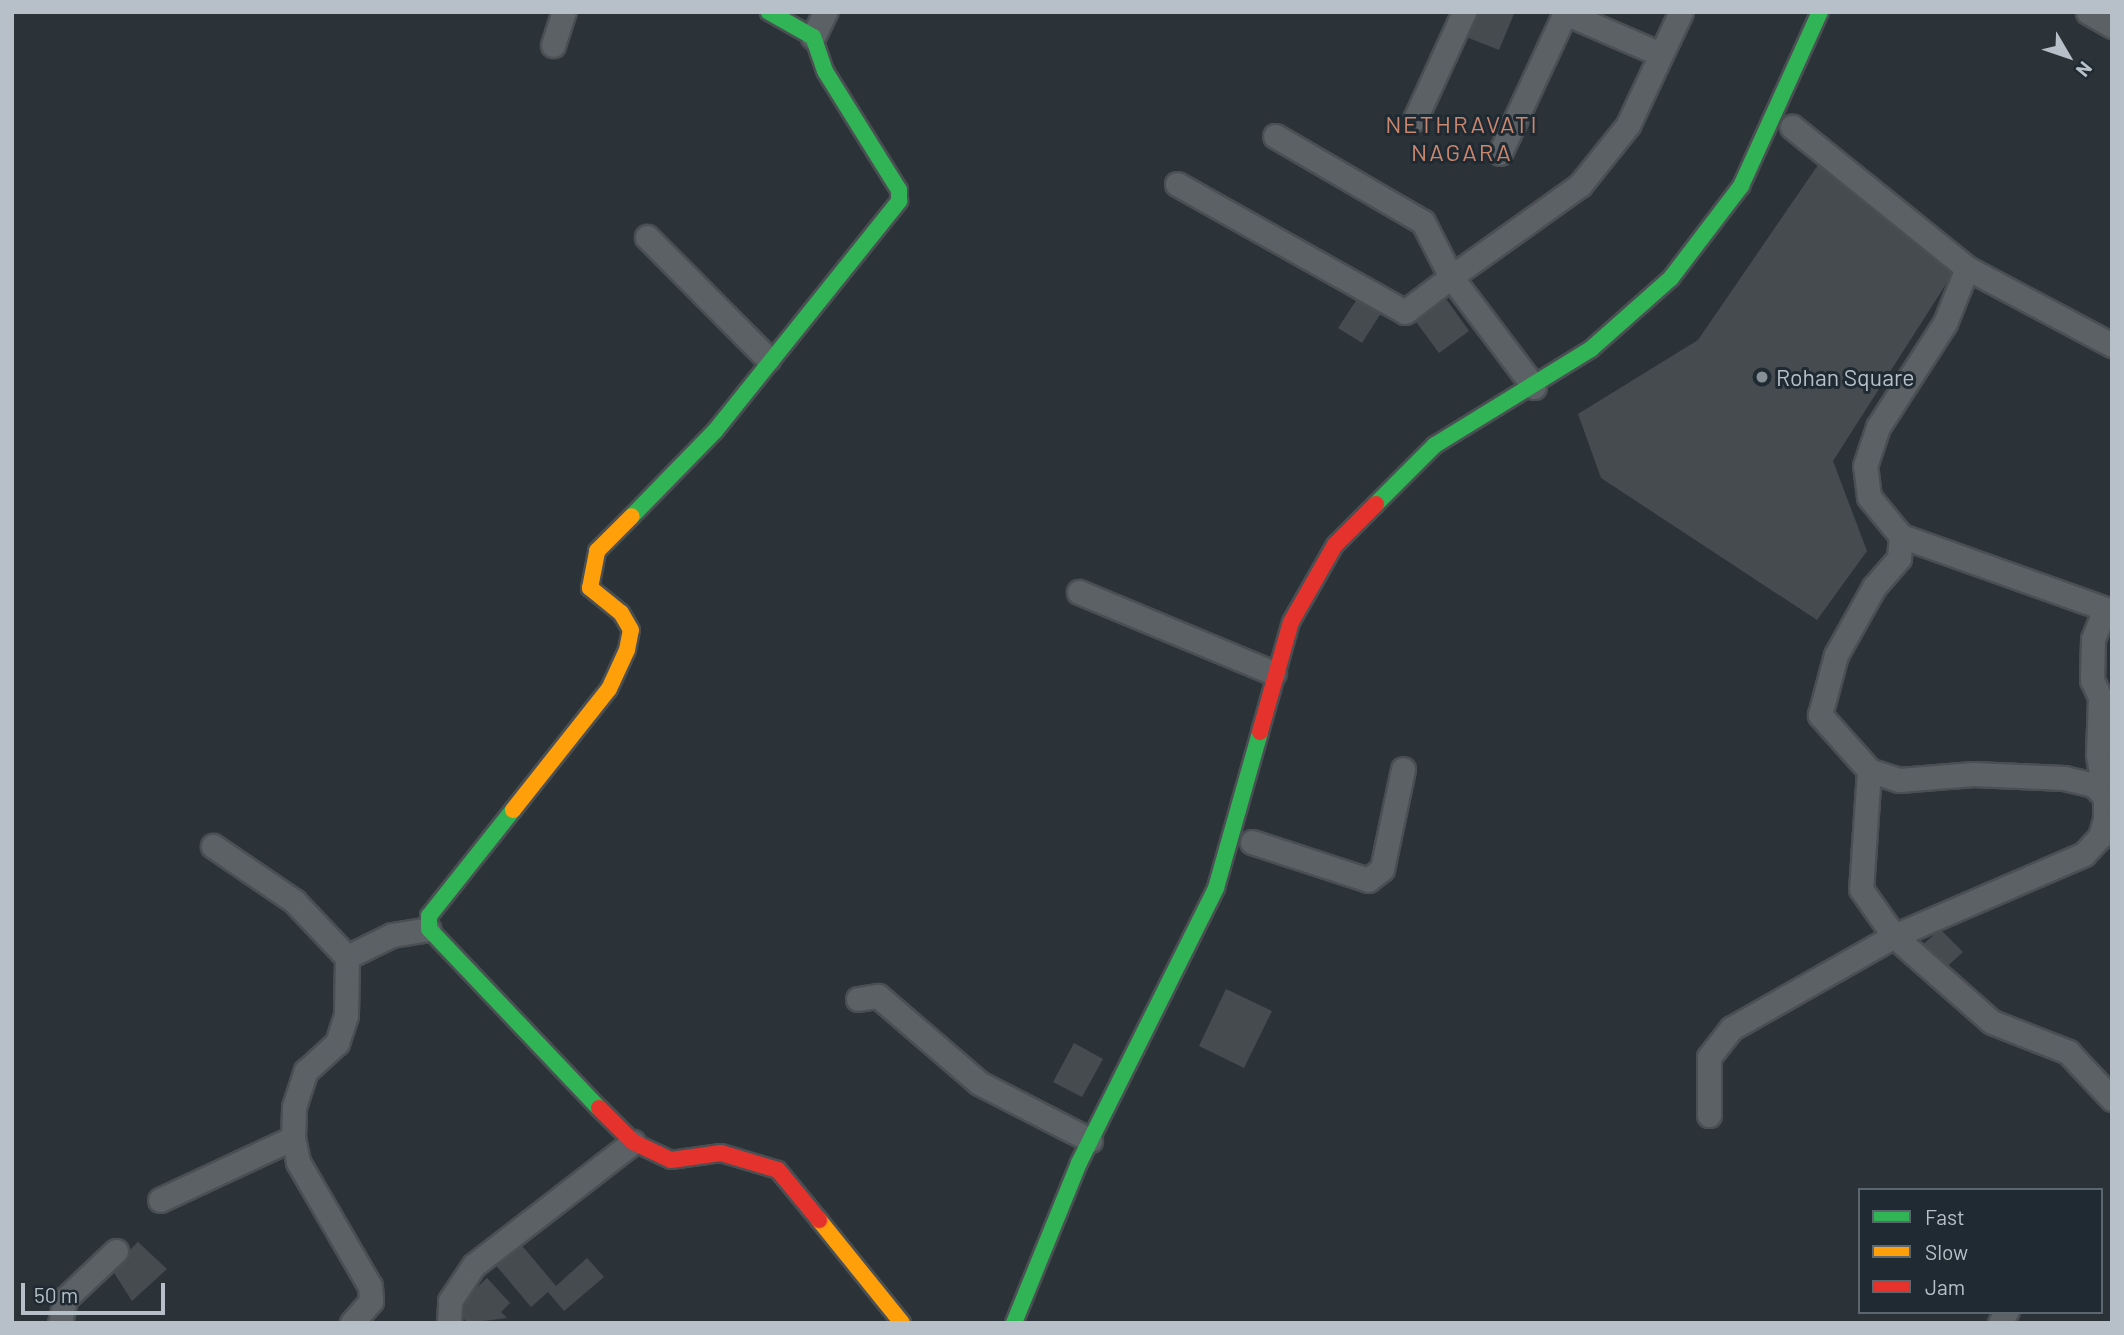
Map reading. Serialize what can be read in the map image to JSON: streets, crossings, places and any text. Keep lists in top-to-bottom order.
{
  "districts": ["NETHRAVATI NAGARA"],
  "places": ["Rohan Square"],
  "legend": ["Fast", "Slow", "Jam"],
  "scale_bar": "50 m",
  "north": "bottom right"
}
